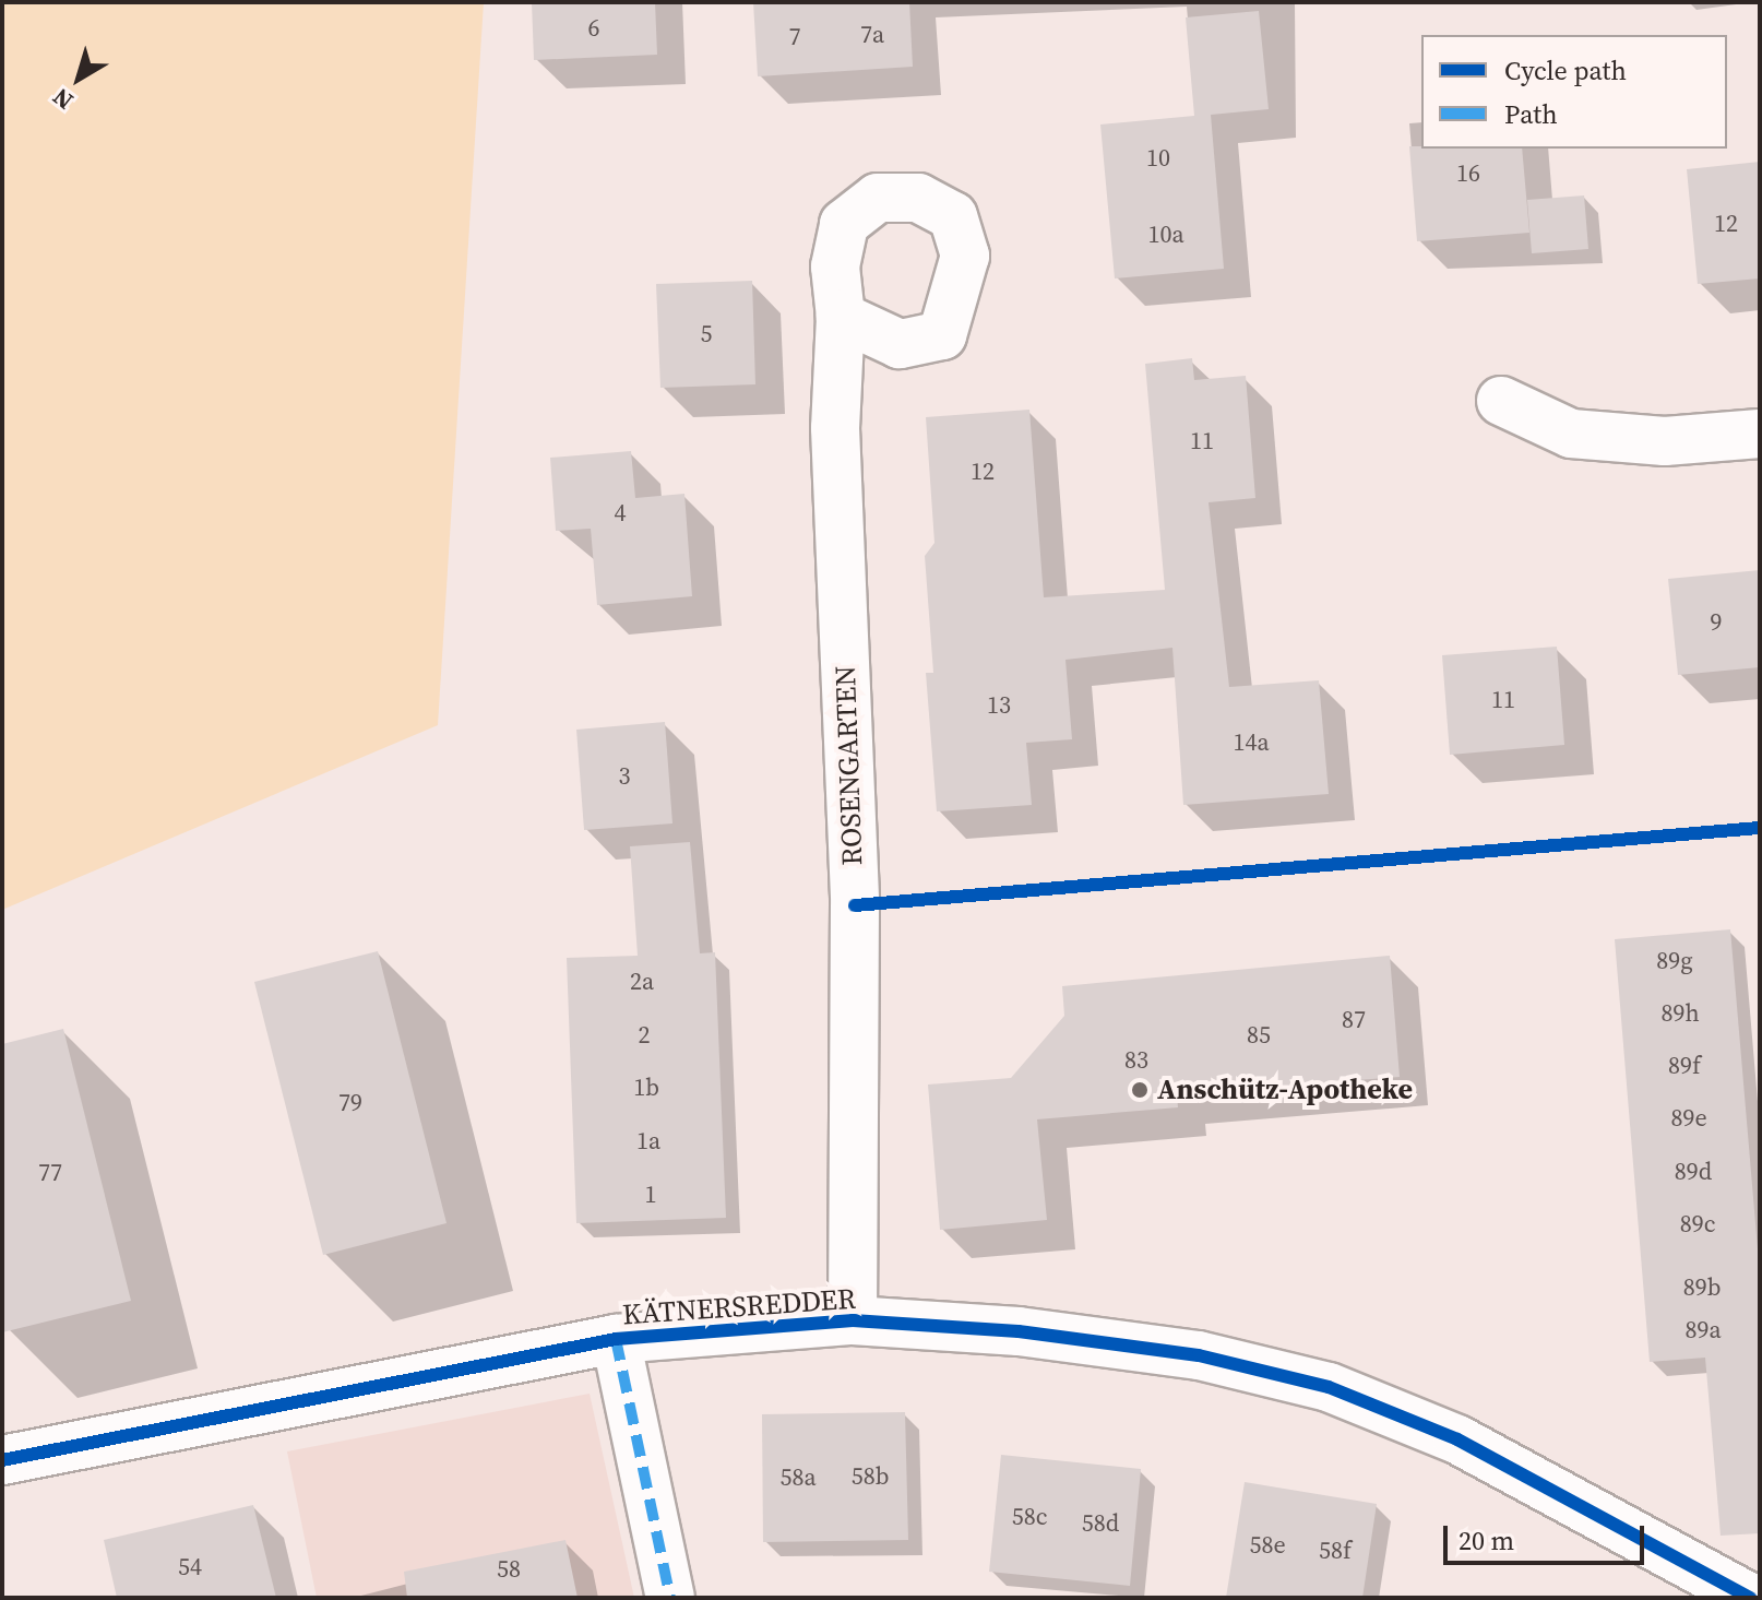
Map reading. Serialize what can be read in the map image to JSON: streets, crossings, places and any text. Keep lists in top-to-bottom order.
{
  "streets": {
    "street": ["ROSENGARTEN", "KÄTNERSREDDER"]
  },
  "crossings": [
    ["ROSENGARTEN", "KÄTNERSREDDER"]
  ],
  "places": ["Anschütz-Apotheke"],
  "house_numbers": [
    "6",
    "7a",
    "7",
    "10",
    "16",
    "12",
    "10a",
    "5",
    "11",
    "12",
    "4",
    "9",
    "11",
    "13",
    "14a",
    "3",
    "89g",
    "2a",
    "89h",
    "87",
    "2",
    "85",
    "83",
    "89f",
    "1b",
    "79",
    "89e",
    "1a",
    "89d",
    "77",
    "1",
    "89c",
    "89b",
    "89a",
    "58b",
    "58a",
    "58c",
    "58d",
    "58e",
    "58f",
    "54",
    "58"
  ],
  "legend": ["Cycle path", "Path"],
  "scale_bar": "20 m",
  "north": "bottom left"
}
